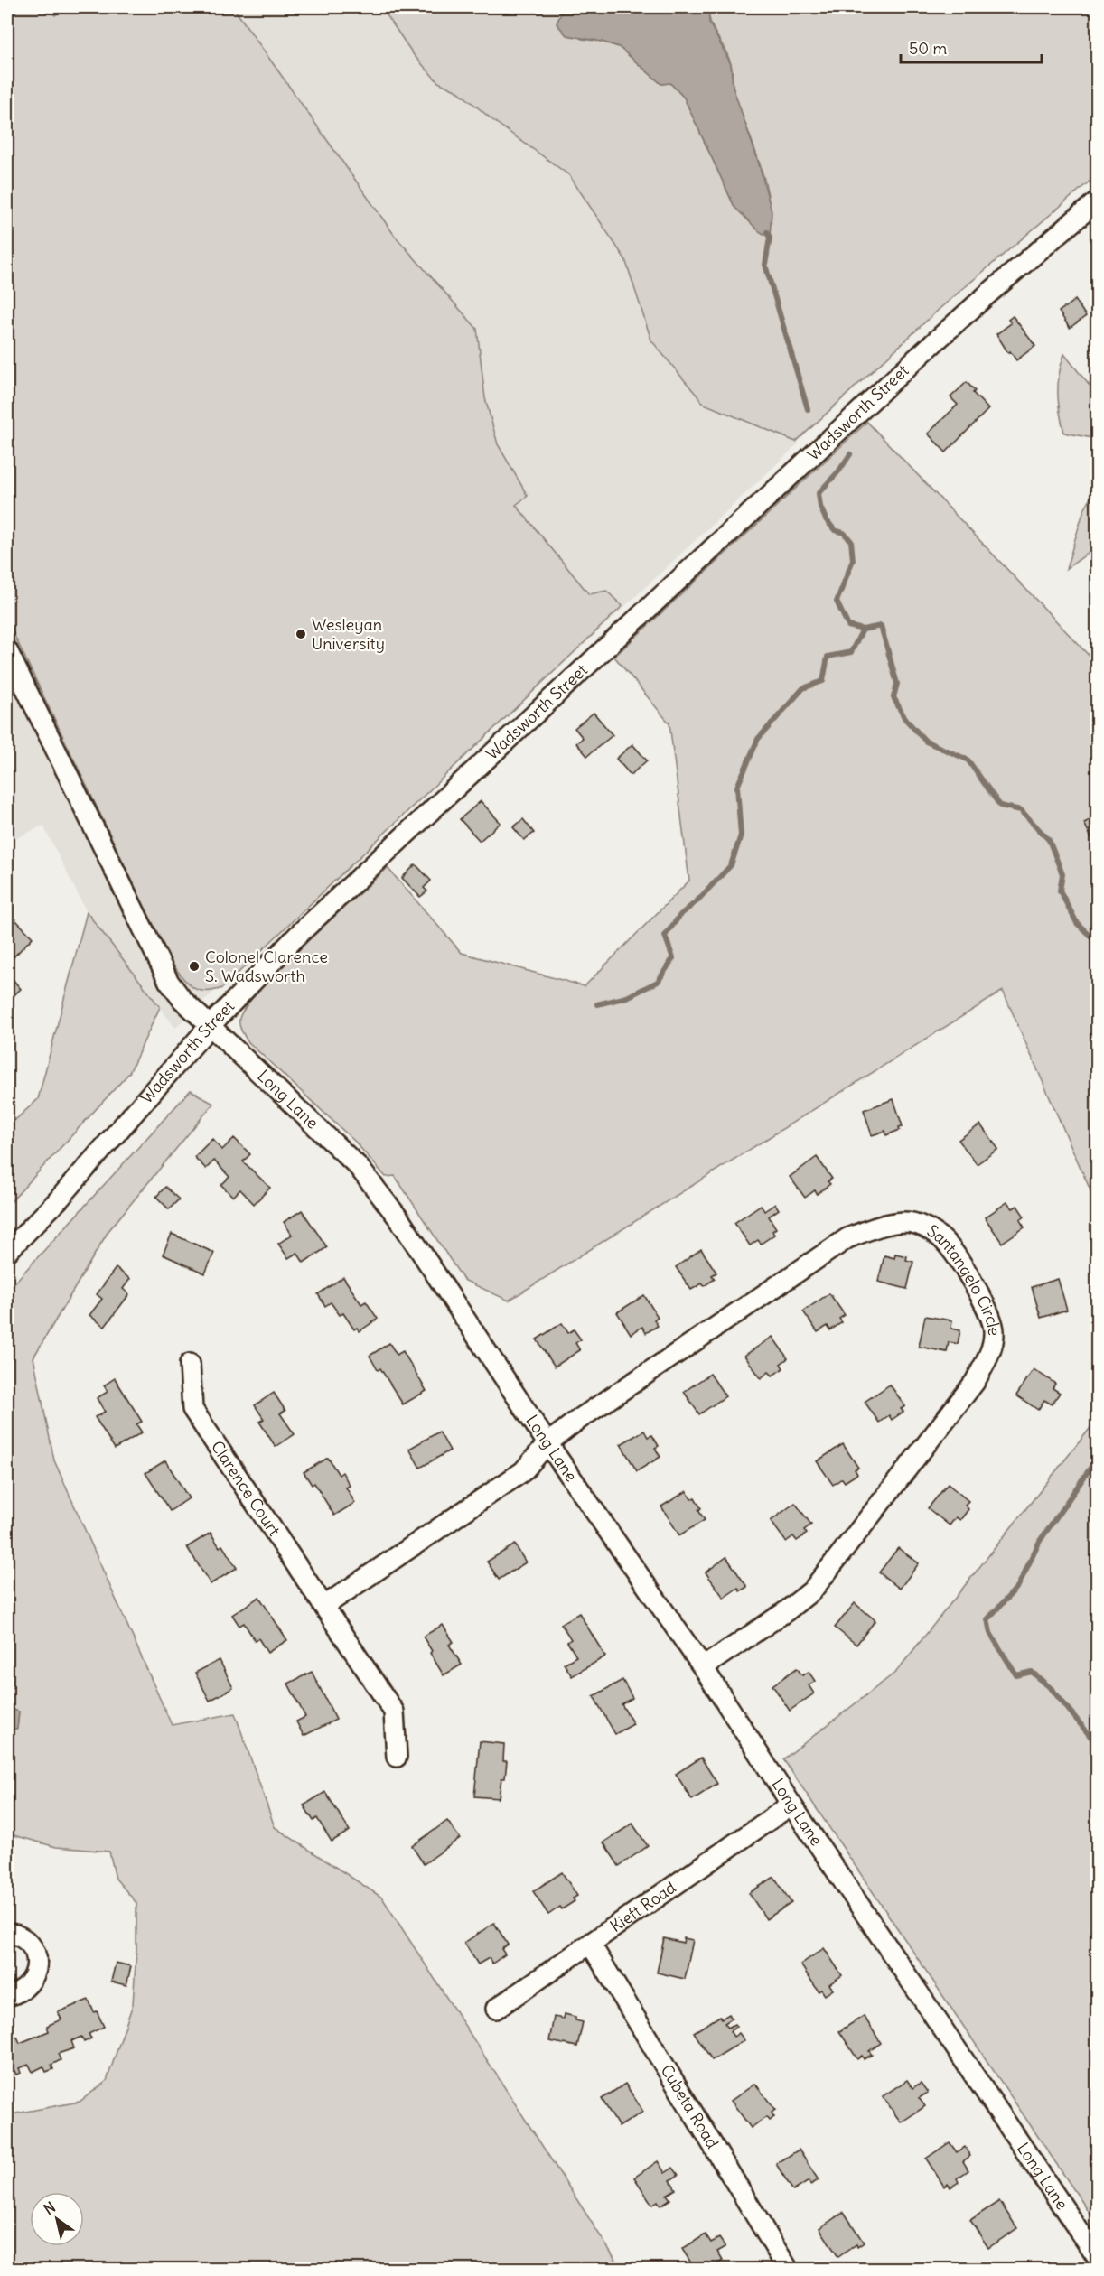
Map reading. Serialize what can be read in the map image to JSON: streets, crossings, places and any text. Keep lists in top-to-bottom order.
{
  "streets": {
    "street": [
      "Wadsworth Street",
      "Long Lane",
      "Santangelo Circle",
      "Clarence Court",
      "Kieft Road",
      "Cubeta Road"
    ]
  },
  "crossings": [
    ["Wadsworth Street", "Long Lane"],
    ["Long Lane", "Santangelo Circle"],
    ["Long Lane", "Kieft Road"],
    ["Kieft Road", "Cubeta Road"]
  ],
  "places": ["Wesleyan University", "Colonel Clarence S. Wadsworth"],
  "scale_bar": "50 m",
  "north": "top left"
}
